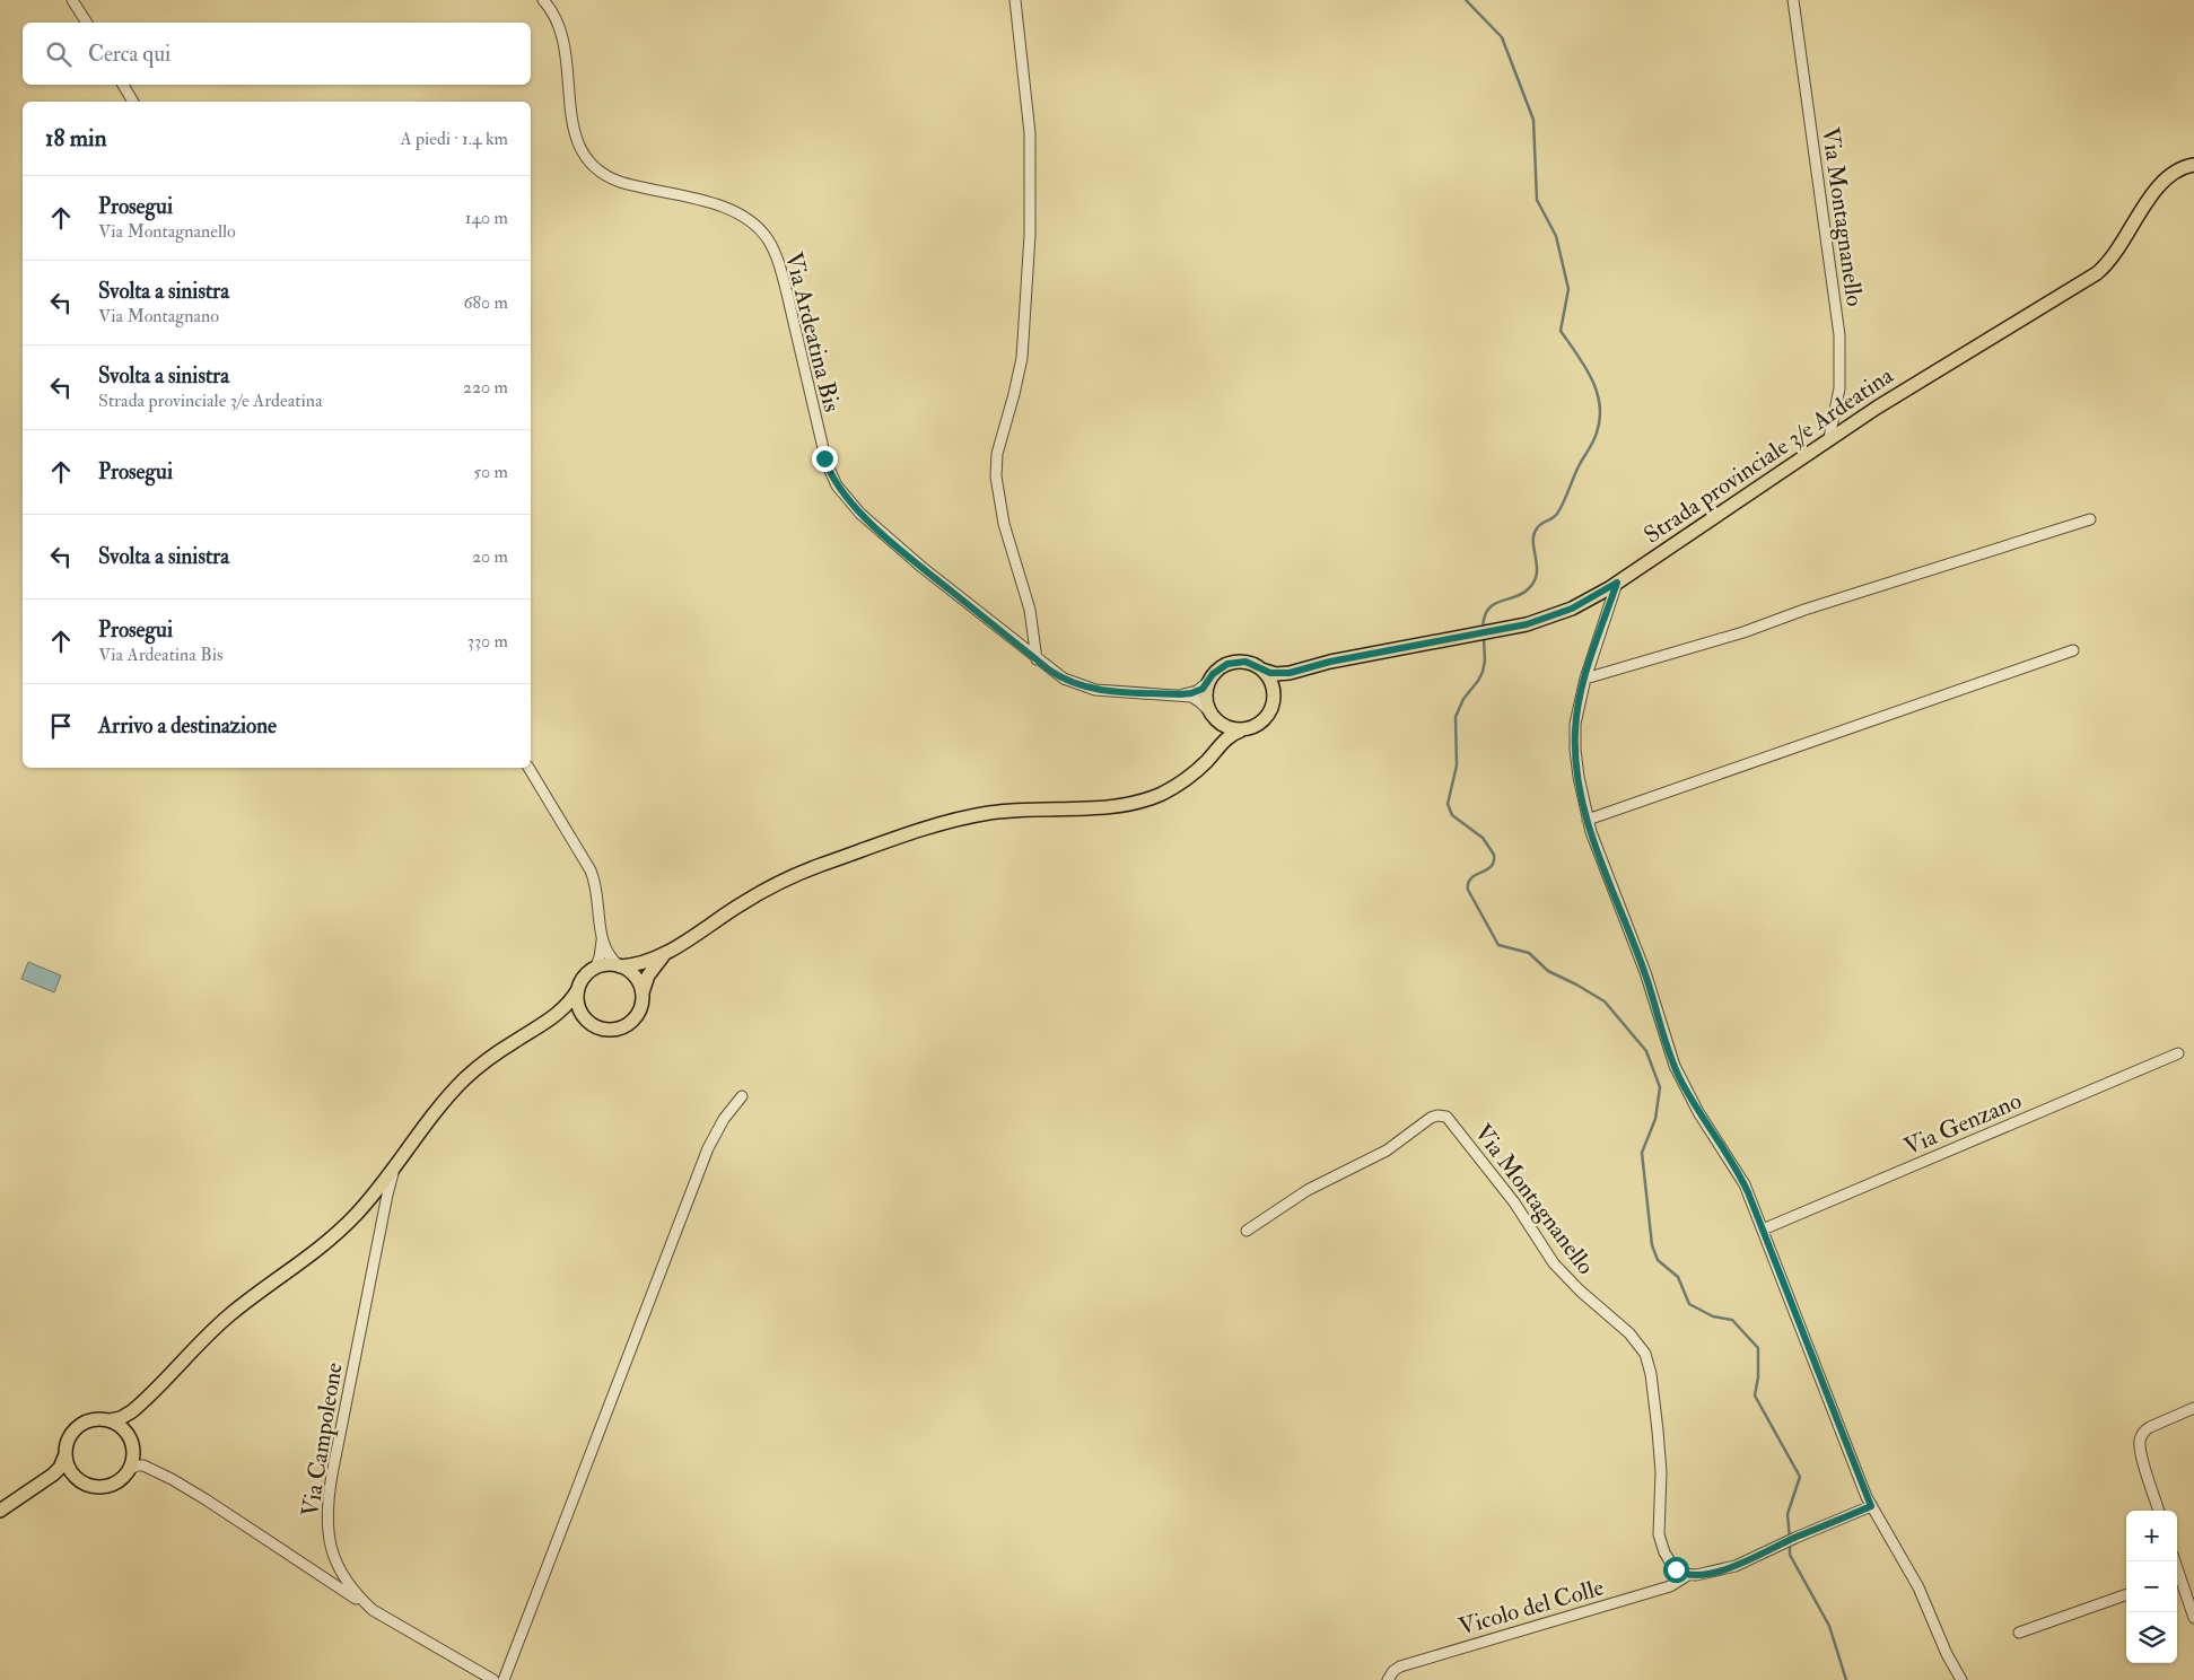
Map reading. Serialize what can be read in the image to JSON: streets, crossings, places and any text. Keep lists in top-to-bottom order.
{
  "streets": {
    "main road": ["Strada provinciale 3/e Ardeatina"],
    "street": [
      "Via Montagnanello",
      "Via Ardeatina Bis",
      "Via Genzano",
      "Via Campoleone",
      "Vicolo del Colle"
    ]
  },
  "crossings": [
    ["Via Montagnanello", "Strada provinciale 3/e Ardeatina"],
    ["Via Montagnanello", "Vicolo del Colle"],
    ["Via Ardeatina Bis", "Strada provinciale 3/e Ardeatina"]
  ],
  "page": {
    "search": "Cerca qui",
    "heading": ["18 min", "A piedi · 1.4 km"],
    "list": [
      ["Prosegui", "Via Montagnanello", "140 m"],
      ["Svolta a sinistra", "Via Montagnano", "680 m"],
      ["Svolta a sinistra", "Strada provinciale 3/e Ardeatina", "220 m"],
      ["Prosegui", "50 m"],
      ["Svolta a sinistra", "20 m"],
      ["Prosegui", "Via Ardeatina Bis", "330 m"],
      "Arrivo a destinazione"
    ],
    "map_buttons": ["+", "−"]
  }
}
